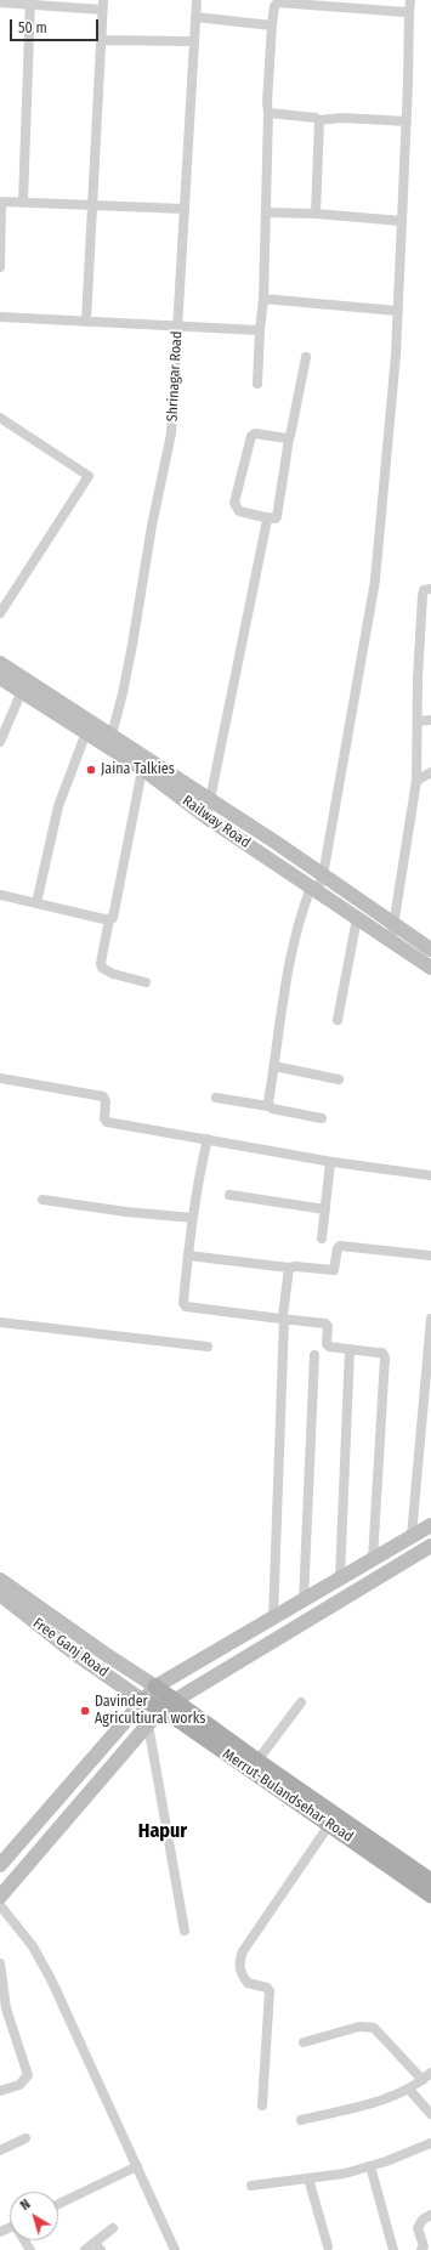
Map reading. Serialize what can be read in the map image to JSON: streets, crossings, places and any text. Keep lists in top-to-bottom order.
{
  "streets": {
    "main road": ["Merrut-Bulandsehar Road"],
    "street": ["Shrinagar Road", "Railway Road", "Free Ganj Road"]
  },
  "crossings": [
    ["Shrinagar Road", "Railway Road"],
    ["Free Ganj Road", "Merrut-Bulandsehar Road"]
  ],
  "districts": ["Hapur"],
  "places": ["Jaina Talkies", "Davinder Agricultiural works"],
  "scale_bar": "50 m",
  "north": "top left"
}
